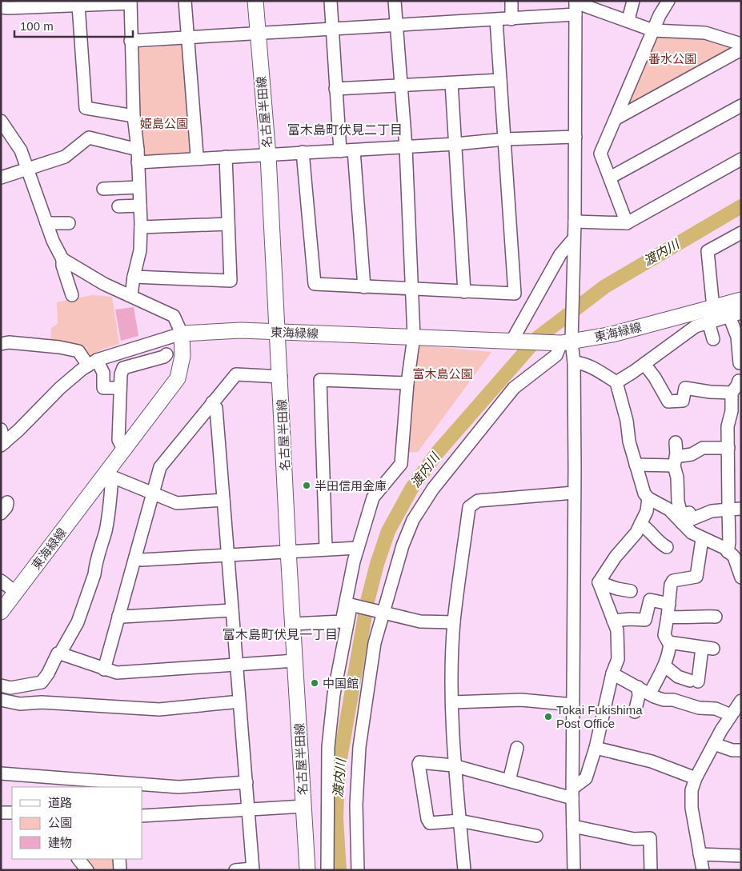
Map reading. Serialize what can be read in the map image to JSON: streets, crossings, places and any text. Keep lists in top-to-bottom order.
{
  "streets": {
    "main road": ["名古屋半田線", "東海緑線"]
  },
  "crossings": [
    ["名古屋半田線", "東海緑線"]
  ],
  "districts": ["富木島町伏見二丁目", "富木島町伏見一丁目"],
  "water": ["渡内川"],
  "parks": ["番水公園", "姫島公園", "富木島公園"],
  "places": ["半田信用金庫", "中国館", "Tokai Fukishima Post Office"],
  "legend": ["道路", "公園", "建物"],
  "scale_bar": "100 m"
}
